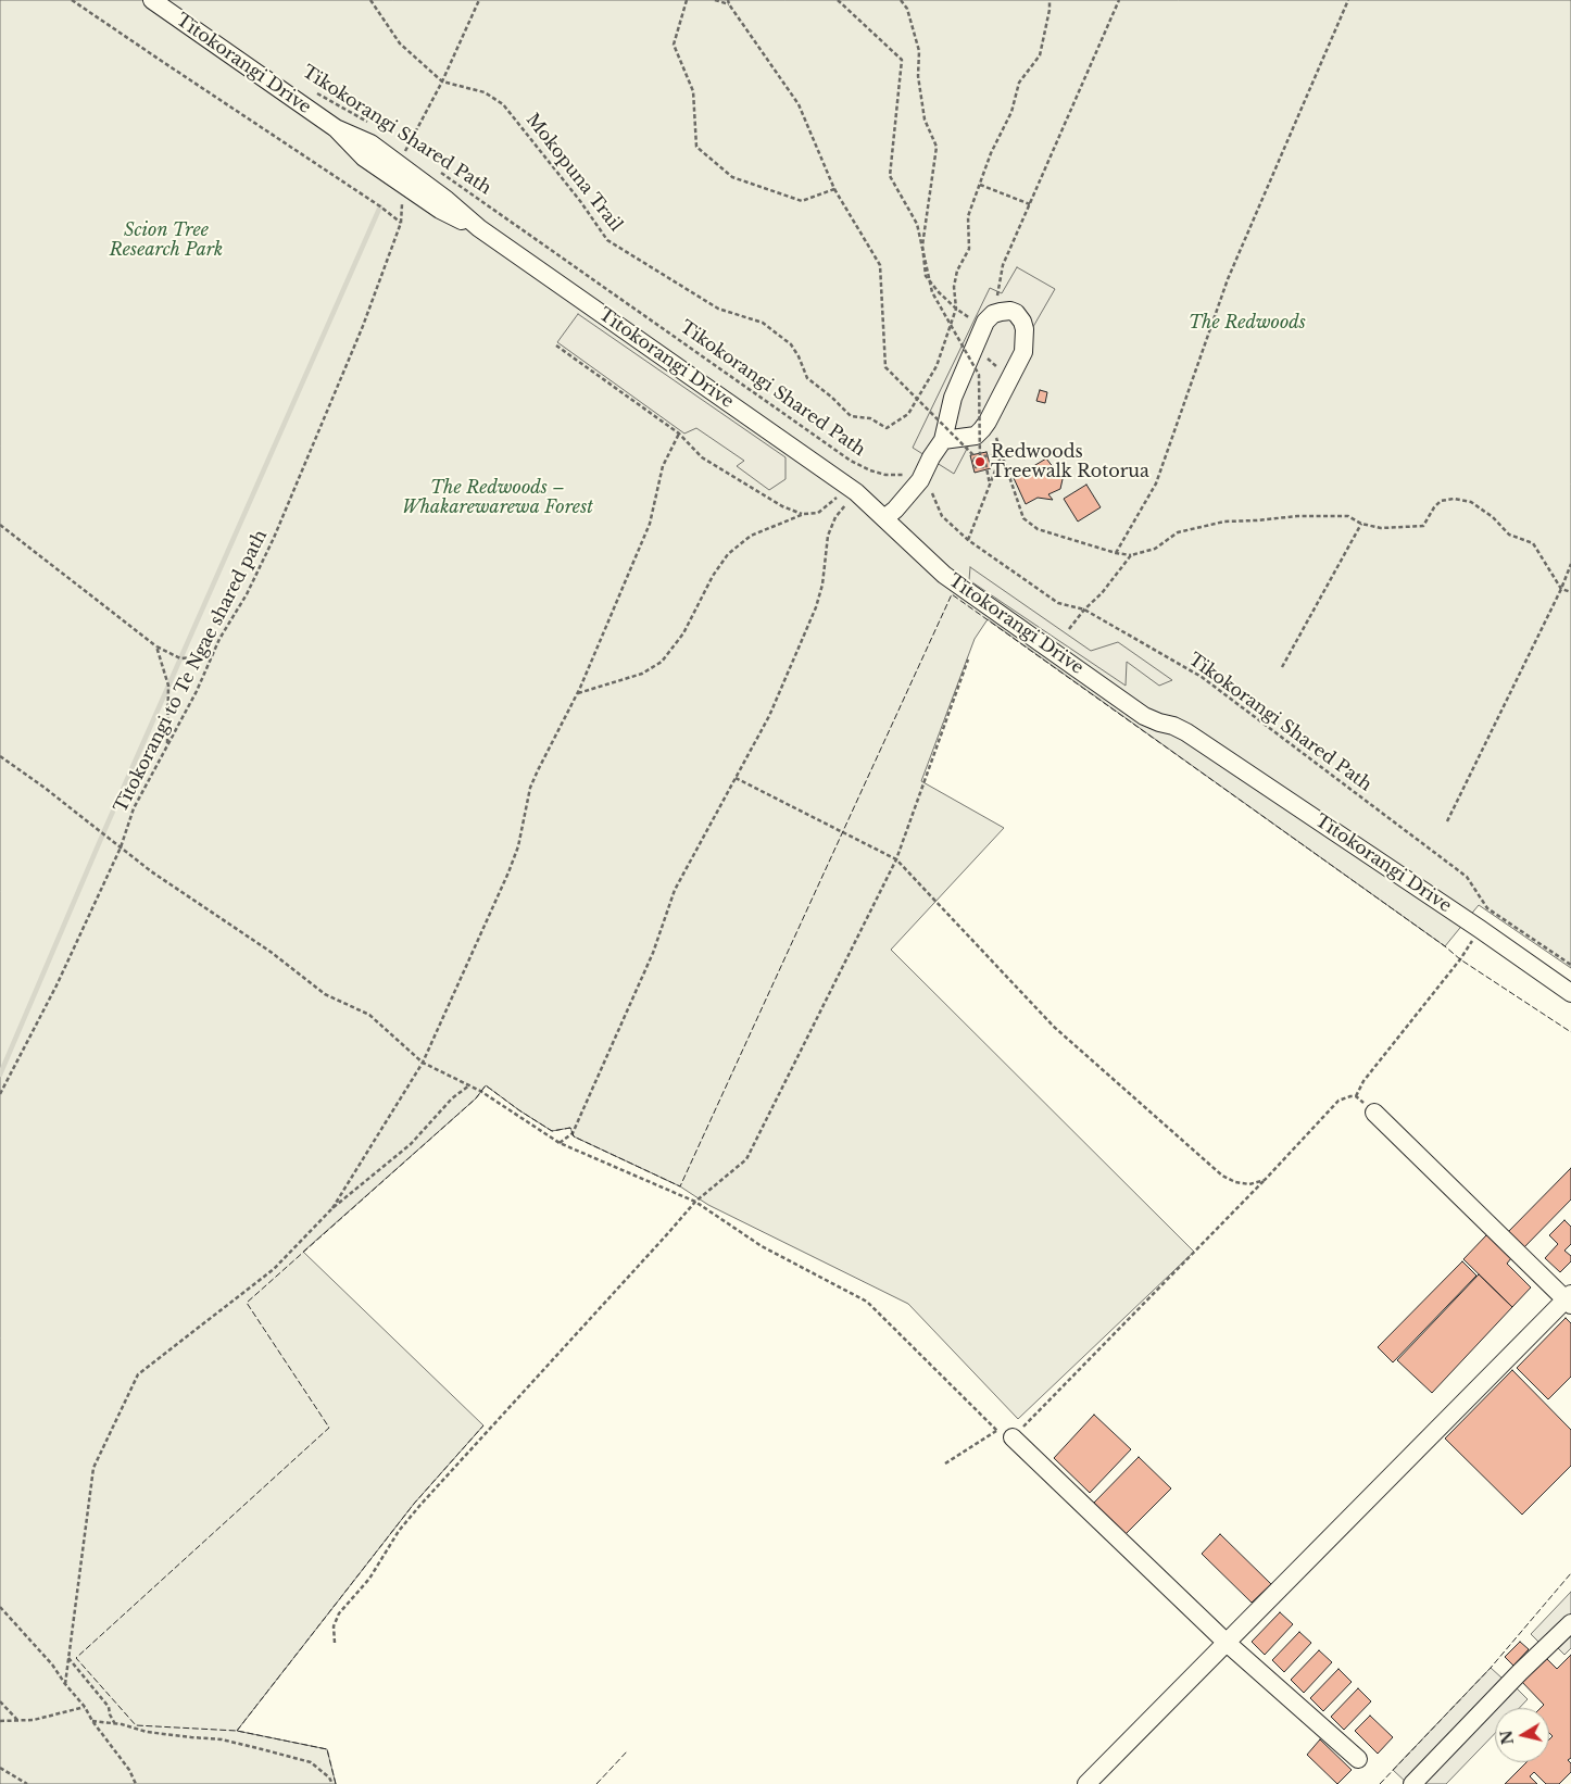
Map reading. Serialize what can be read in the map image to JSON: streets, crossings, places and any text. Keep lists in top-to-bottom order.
{
  "streets": {
    "street": ["Tītokorangi Drive"],
    "path": ["Tikokorangi Shared Path", "Mokopuna Trail", "Tītokorangi to Te Ngae shared path"]
  },
  "crossings": [
    ["Tītokorangi Drive", "Tikokorangi Shared Path"]
  ],
  "parks": ["Scion Tree Research Park", "The Redwoods", "The Redwoods – Whakarewarewa Forest"],
  "places": ["Redwoods Treewalk Rotorua"],
  "north": "left"
}
